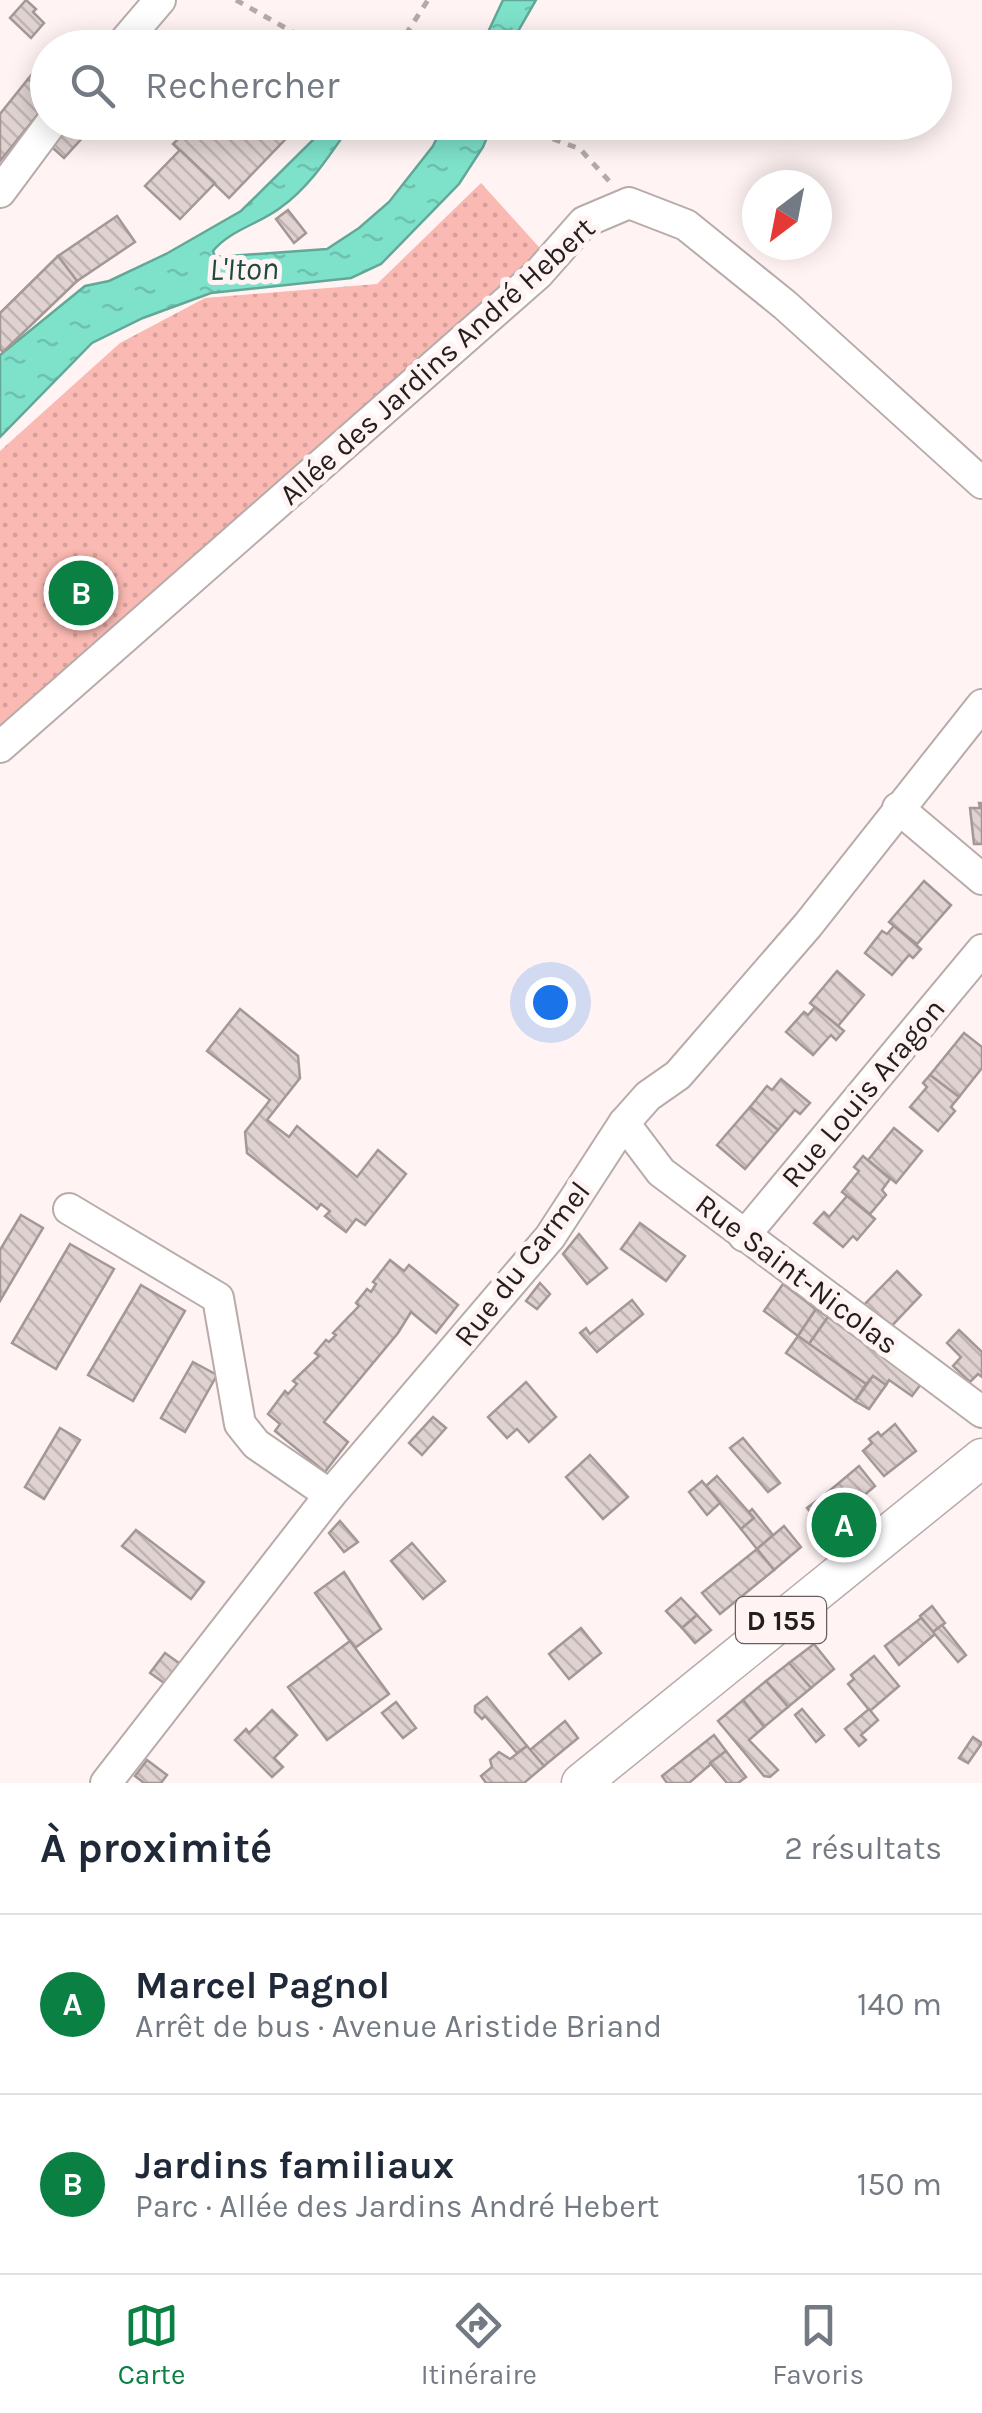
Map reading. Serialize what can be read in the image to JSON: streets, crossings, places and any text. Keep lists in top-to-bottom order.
{
  "streets": {
    "main road": ["D 155"],
    "street": [
      "Allée des Jardins André Hebert",
      "Rue Louis Aragon",
      "Rue du Carmel",
      "Rue Saint-Nicolas"
    ]
  },
  "crossings": [
    ["Rue Louis Aragon", "Rue Saint-Nicolas"],
    ["Rue du Carmel", "Rue Saint-Nicolas"]
  ],
  "water": ["L'Iton"],
  "north": "bottom left",
  "page": {
    "search": "Rechercher",
    "pins": ["B", "A"],
    "heading": ["À proximité", "2 résultats"],
    "list": [
      {
        "mark": "A",
        "name": "Marcel Pagnol",
        "note": "Arrêt de bus · Avenue Aristide Briand",
        "value": "140 m"
      },
      {
        "mark": "B",
        "name": "Jardins familiaux",
        "note": "Parc · Allée des Jardins André Hebert",
        "value": "150 m"
      }
    ],
    "nav": ["Carte", "Itinéraire", "Favoris"]
  }
}
